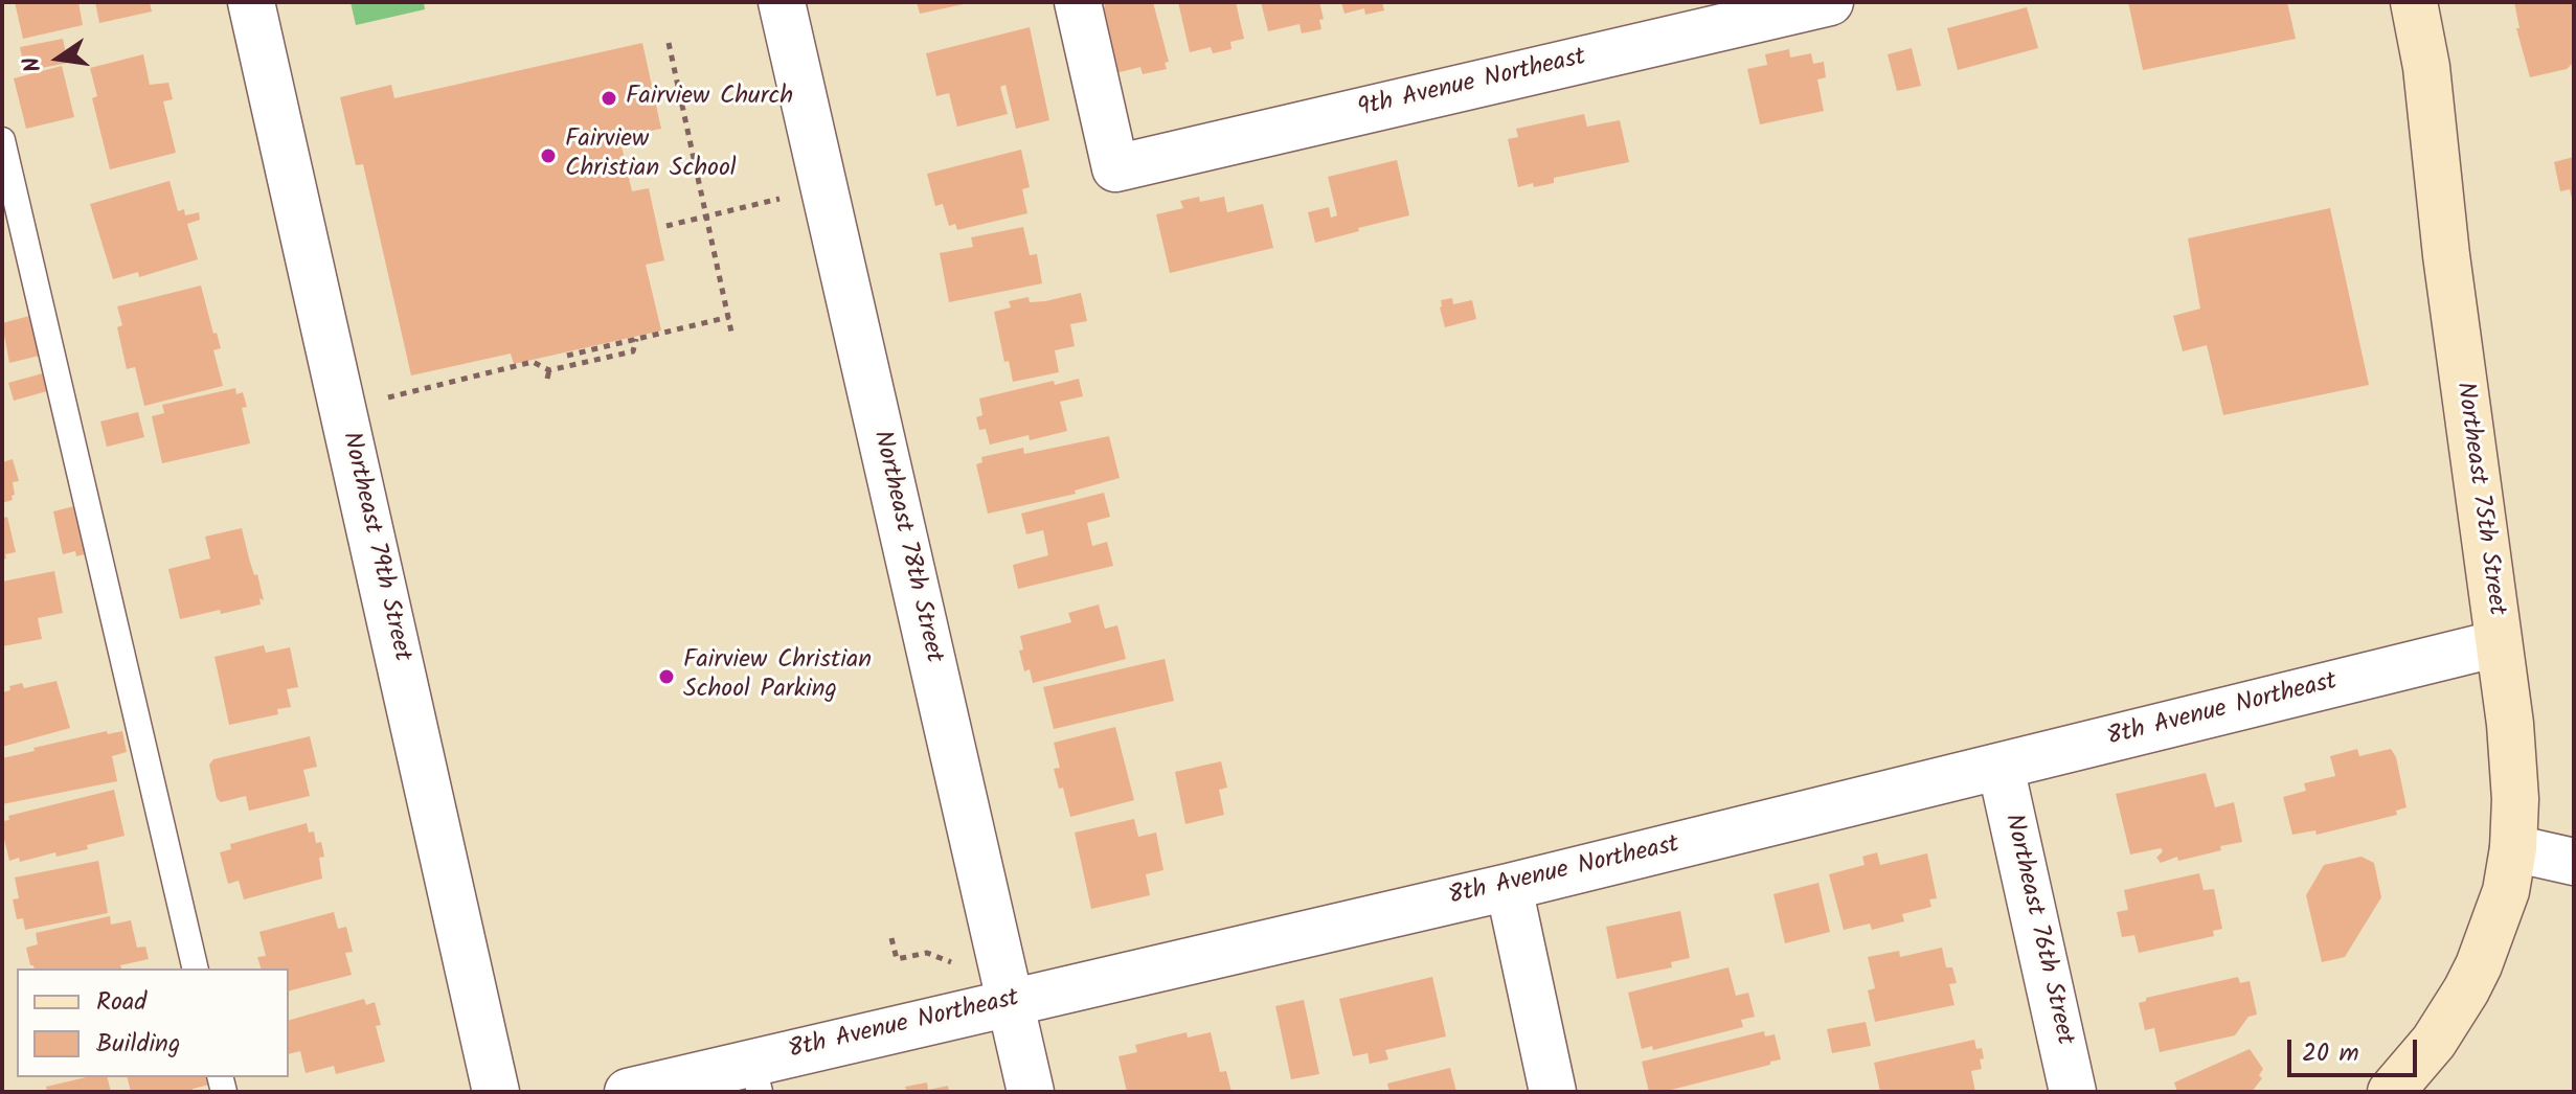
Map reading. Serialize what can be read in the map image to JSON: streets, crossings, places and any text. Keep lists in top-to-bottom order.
{
  "streets": {
    "main road": ["Northeast 75th Street"],
    "street": [
      "9th Avenue Northeast",
      "Northeast 79th Street",
      "Northeast 78th Street",
      "8th Avenue Northeast",
      "Northeast 76th Street"
    ]
  },
  "crossings": [
    ["Northeast 75th Street", "8th Avenue Northeast"],
    ["Northeast 78th Street", "8th Avenue Northeast"],
    ["8th Avenue Northeast", "Northeast 76th Street"]
  ],
  "places": ["Fairview Church", "Fairview Christian School", "Fairview Christian School Parking"],
  "legend": ["Road", "Building"],
  "scale_bar": "20 m",
  "north": "left"
}
